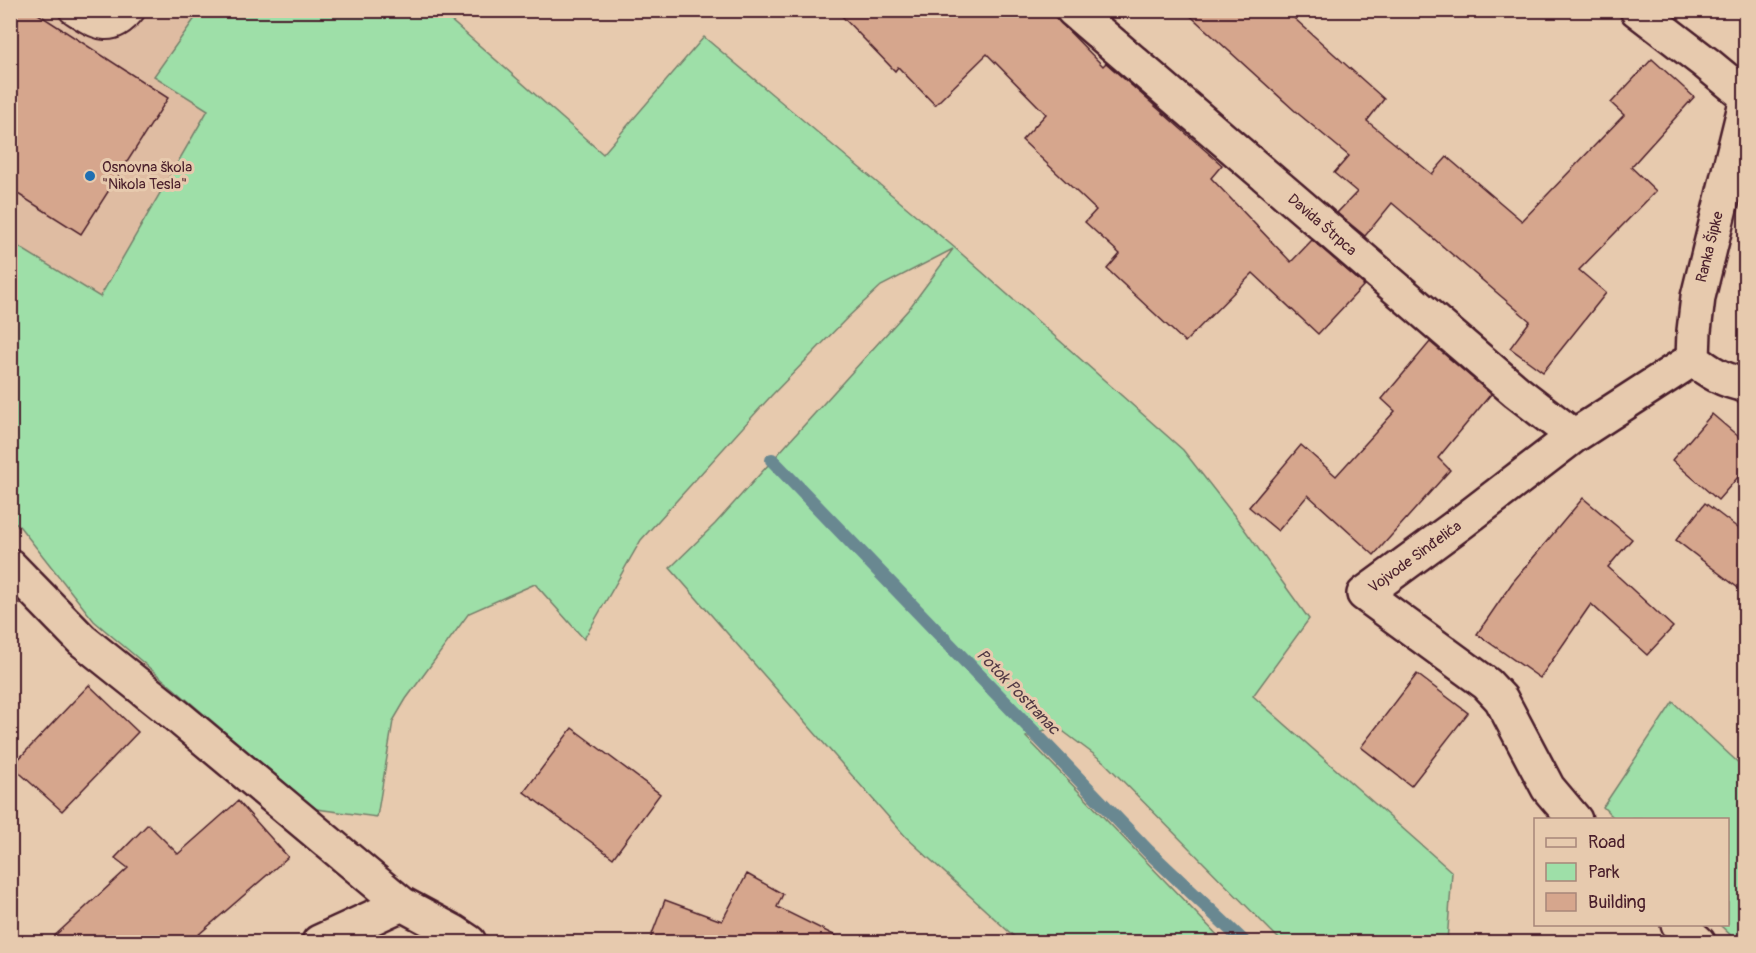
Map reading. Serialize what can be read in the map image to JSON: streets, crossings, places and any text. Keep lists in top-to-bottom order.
{
  "streets": {
    "street": ["Davida Štrpca", "Ranka Šipke", "Vojvode Sinđelića"]
  },
  "crossings": [
    ["Davida Štrpca", "Vojvode Sinđelića"],
    ["Ranka Šipke", "Vojvode Sinđelića"]
  ],
  "water": ["Potok Postranac"],
  "places": ["Osnovna škola \"Nikola Tesla\""],
  "legend": ["Road", "Park", "Building"]
}
